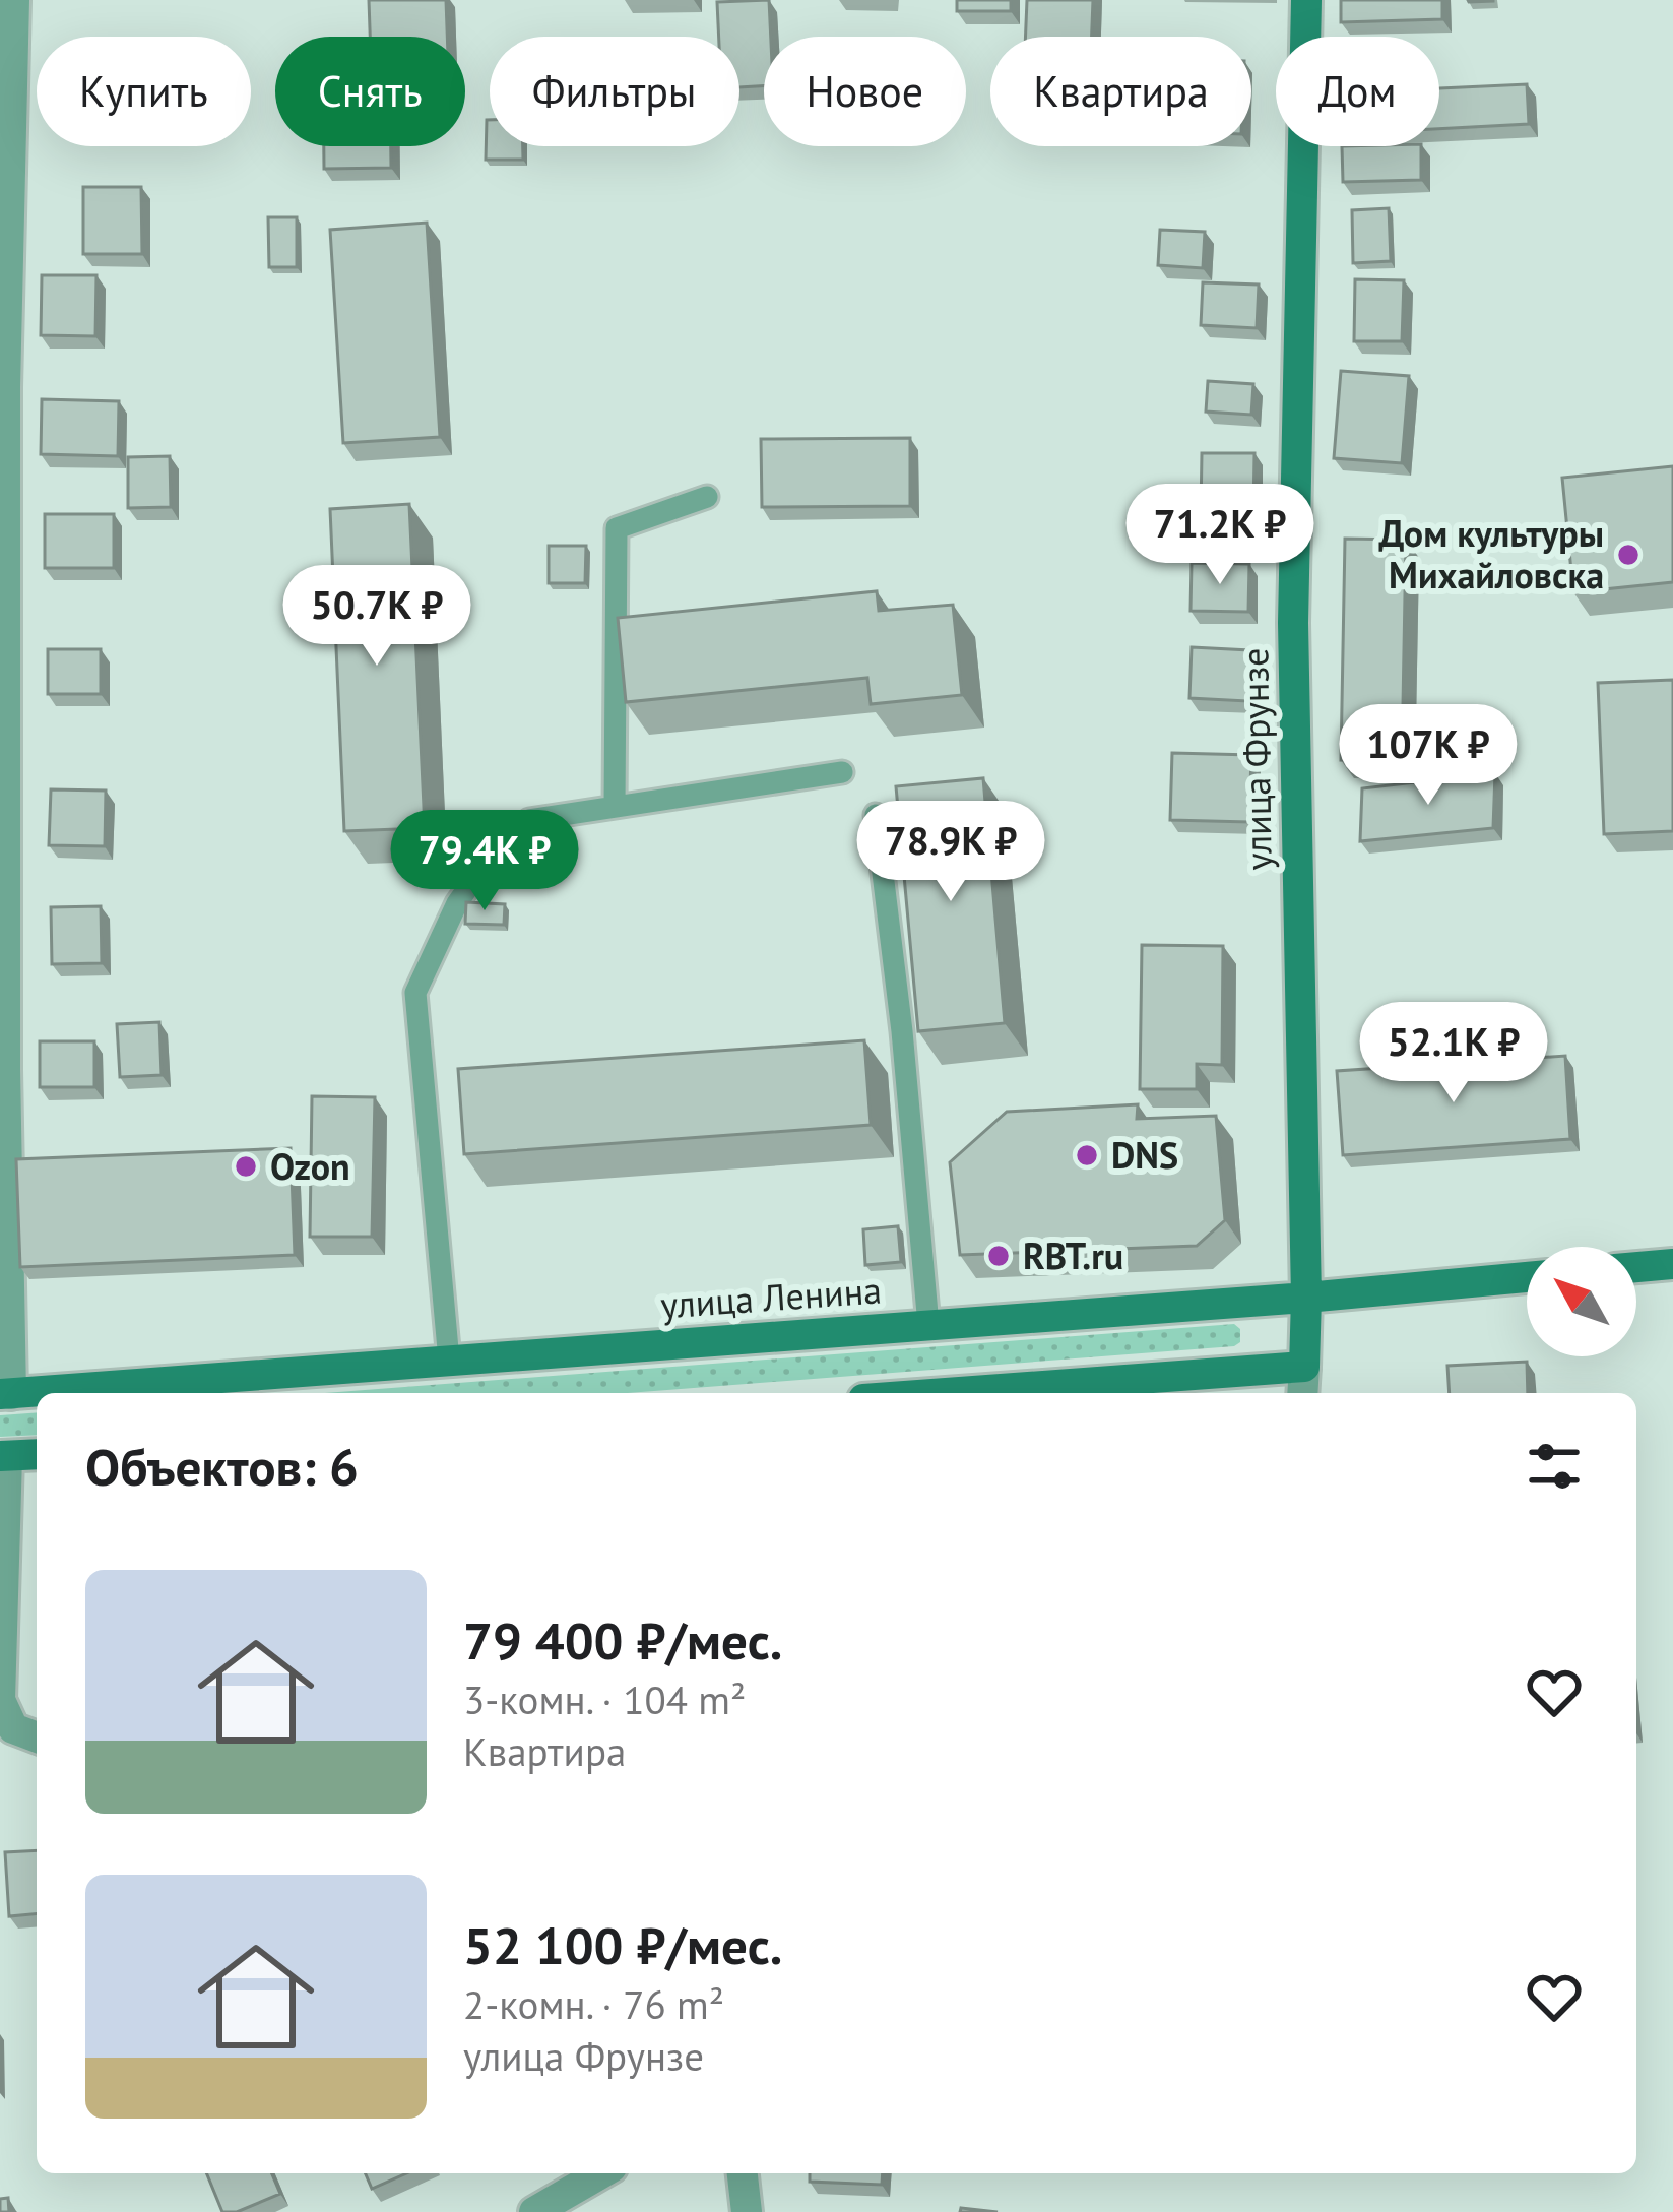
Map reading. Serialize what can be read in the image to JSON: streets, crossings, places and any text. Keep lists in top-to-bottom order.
{
  "streets": {
    "street": ["улица Фрунзе", "улица Ленина"]
  },
  "crossings": [
    ["улица Фрунзе", "улица Ленина"]
  ],
  "places": [
    "Дом культуры Михайловска",
    "DNS",
    "Ozon",
    "RBT.ru"
  ],
  "north": "top left",
  "page": {
    "chip": [
      "Купить",
      "Снять",
      "Фильтры",
      "Новое",
      "Квартира",
      "Дом"
    ],
    "price": [
      "71.2K ₽",
      "50.7K ₽",
      "107K ₽",
      "78.9K ₽",
      "79.4K ₽",
      "52.1K ₽"
    ],
    "heading": "Объектов: 6",
    "list": [
      {
        "name": "79 400 ₽/мес.",
        "note": "3-комн. · 104 m² · Квартира"
      },
      {
        "name": "52 100 ₽/мес.",
        "note": "2-комн. · 76 m² · улица Фрунзе"
      }
    ]
  }
}
